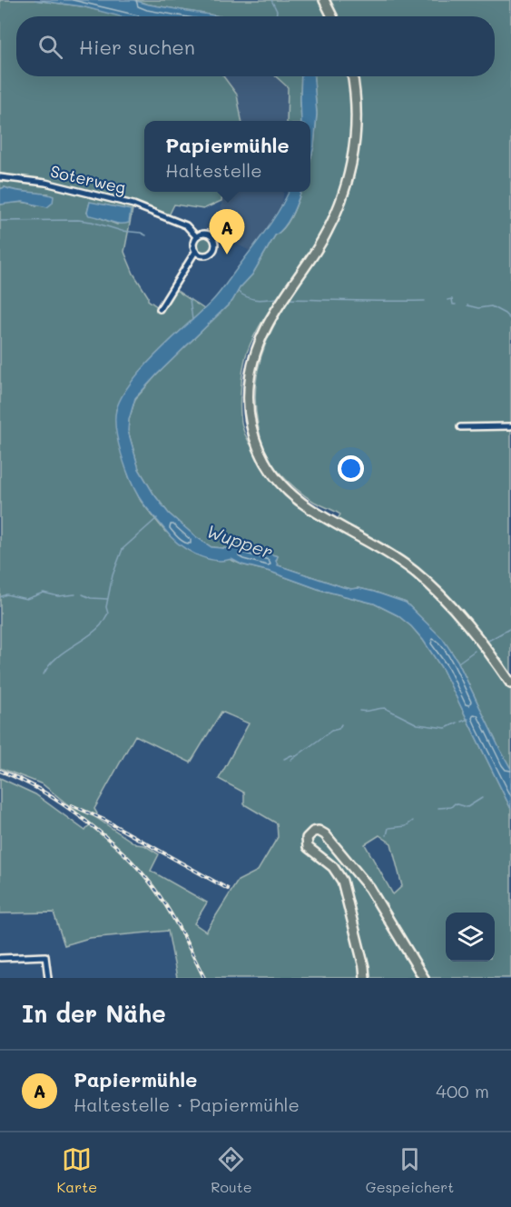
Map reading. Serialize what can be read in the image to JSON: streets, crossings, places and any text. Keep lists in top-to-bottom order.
{
  "streets": {
    "street": ["Soterweg"]
  },
  "water": ["Wupper"],
  "page": {
    "search": "Hier suchen",
    "popup": ["Papiermühle", "Haltestelle"],
    "pins": "A",
    "heading": "In der Nähe",
    "list": [
      {
        "mark": "A",
        "name": "Papiermühle",
        "note": "Haltestelle · Papiermühle",
        "value": "400 m"
      }
    ],
    "nav": ["Karte", "Route", "Gespeichert"]
  }
}
